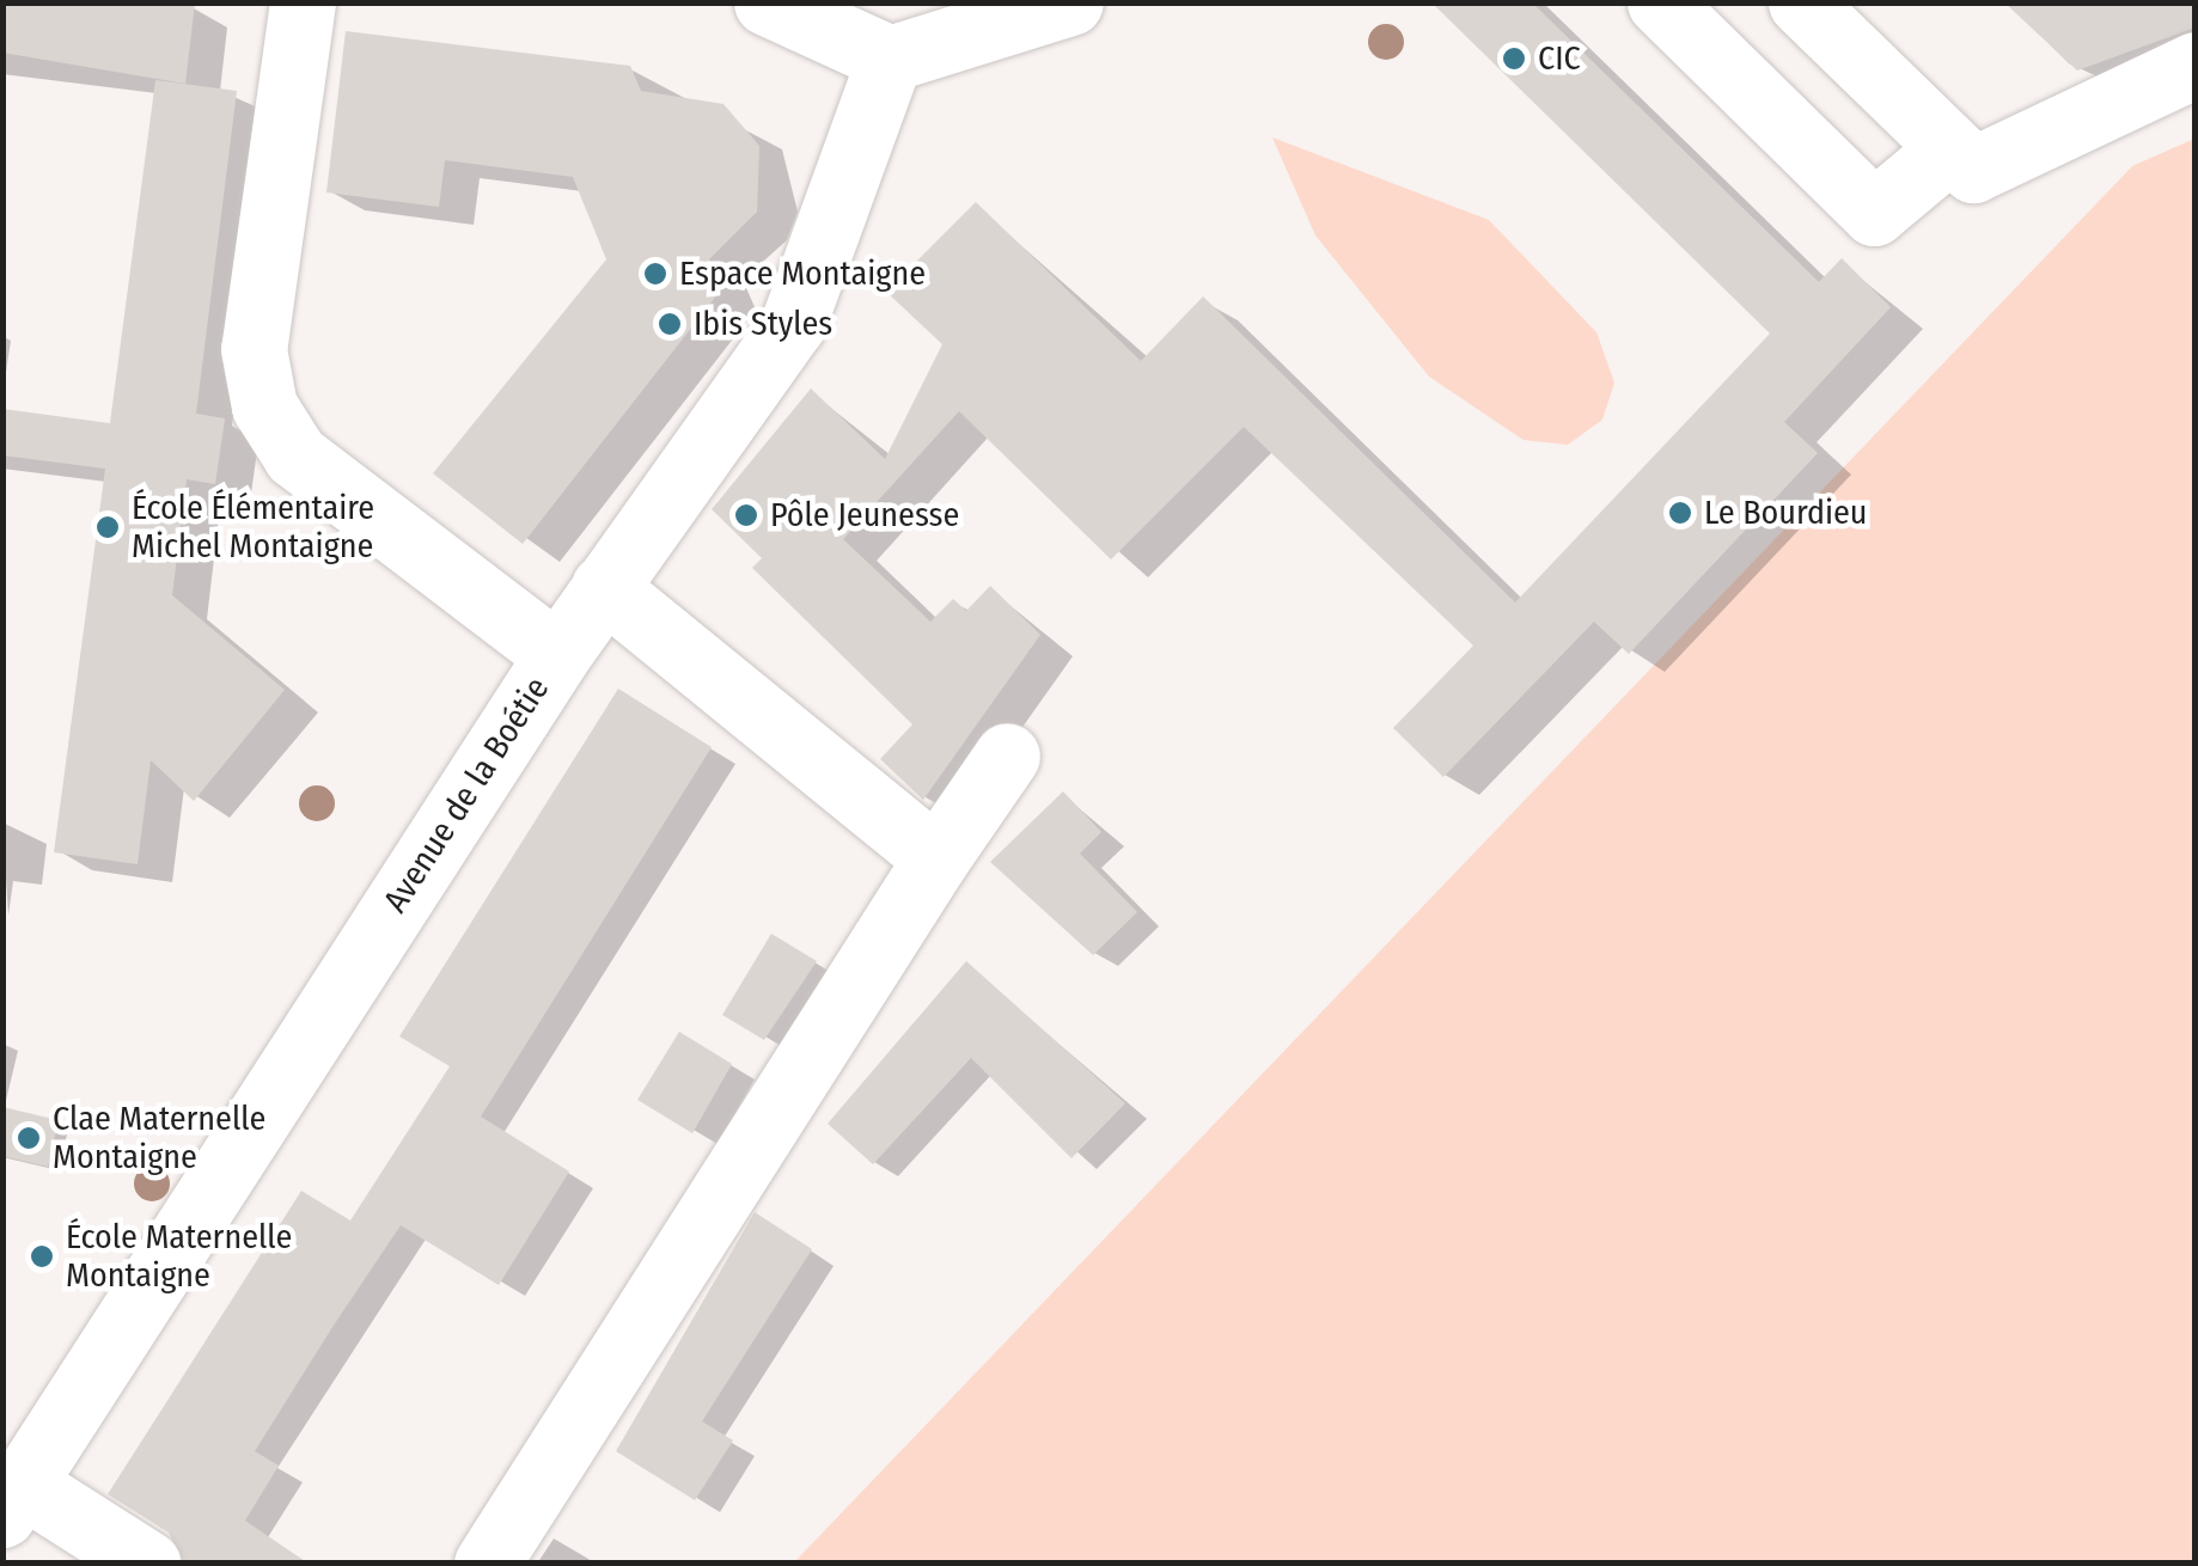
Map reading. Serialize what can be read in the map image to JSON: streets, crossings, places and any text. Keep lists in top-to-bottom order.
{
  "streets": {
    "main road": ["Avenue de la Boétie"]
  },
  "places": [
    "CIC",
    "Espace Montaigne",
    "Ibis Styles",
    "Le Bourdieu",
    "Pôle Jeunesse",
    "École Élémentaire Michel Montaigne",
    "Clae Maternelle Montaigne",
    "École Maternelle Montaigne"
  ]
}
